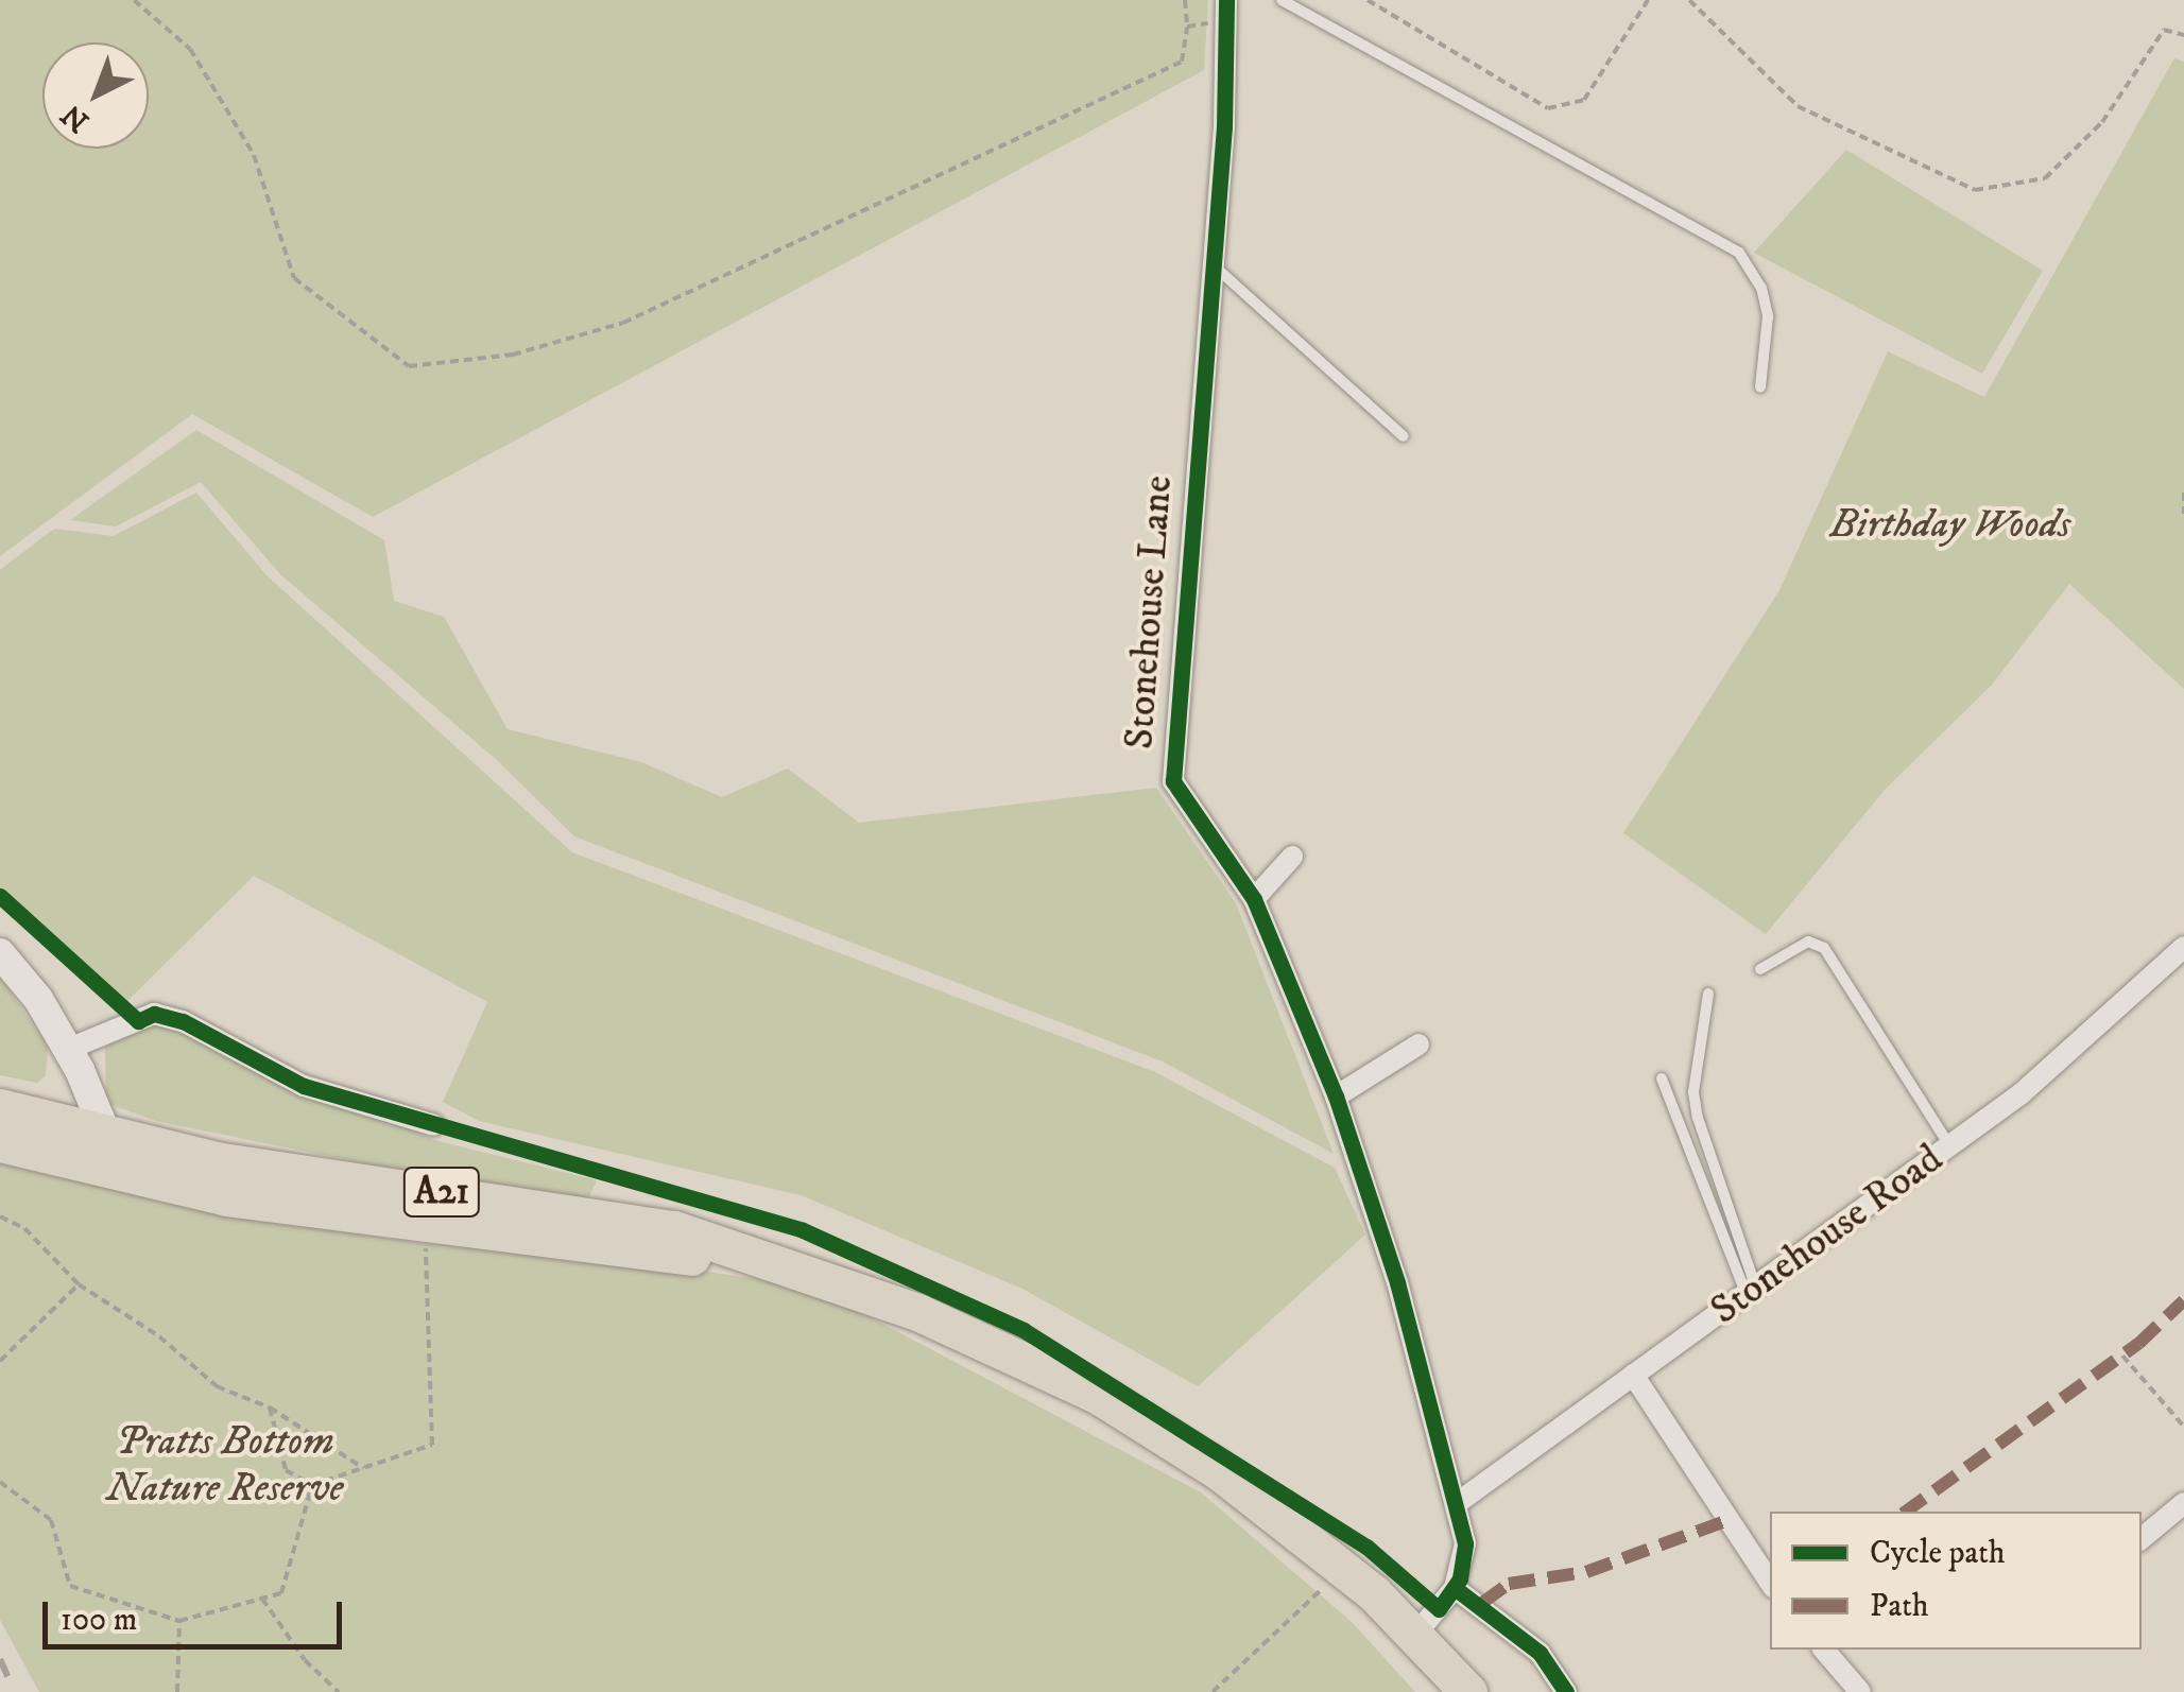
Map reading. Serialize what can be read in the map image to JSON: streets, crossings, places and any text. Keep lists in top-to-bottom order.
{
  "streets": {
    "highway": ["A21"],
    "street": ["Stonehouse Lane", "Stonehouse Road"]
  },
  "crossings": [
    ["Stonehouse Lane", "Stonehouse Road"]
  ],
  "parks": ["Birthday Woods", "Pratts Bottom Nature Reserve"],
  "legend": ["Cycle path", "Path"],
  "scale_bar": "100 m",
  "north": "bottom left"
}
